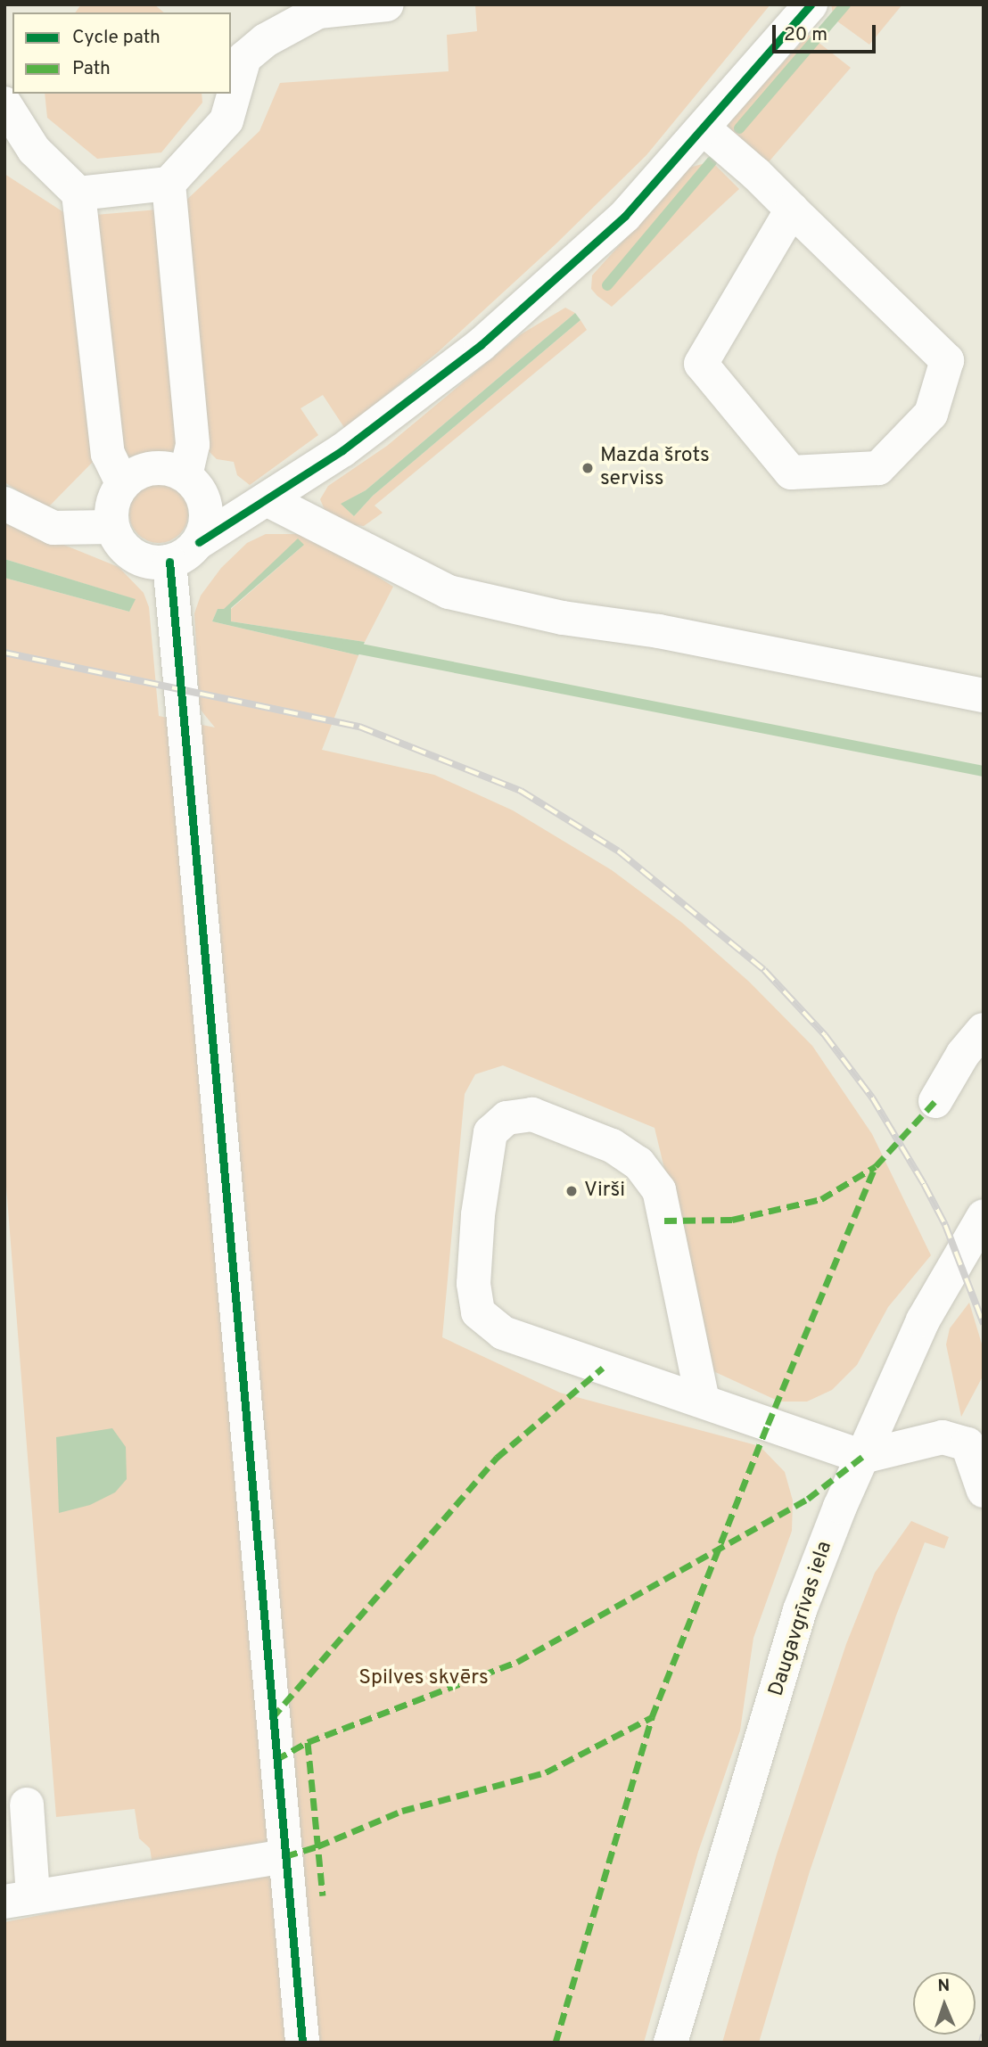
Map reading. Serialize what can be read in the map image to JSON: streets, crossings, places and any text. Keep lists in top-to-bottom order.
{
  "streets": {
    "street": ["Daugavgrīvas iela"]
  },
  "parks": ["Spilves skvērs"],
  "places": ["Mazda šrots serviss", "Virši"],
  "legend": ["Cycle path", "Path"],
  "scale_bar": "20 m",
  "north": "top"
}
